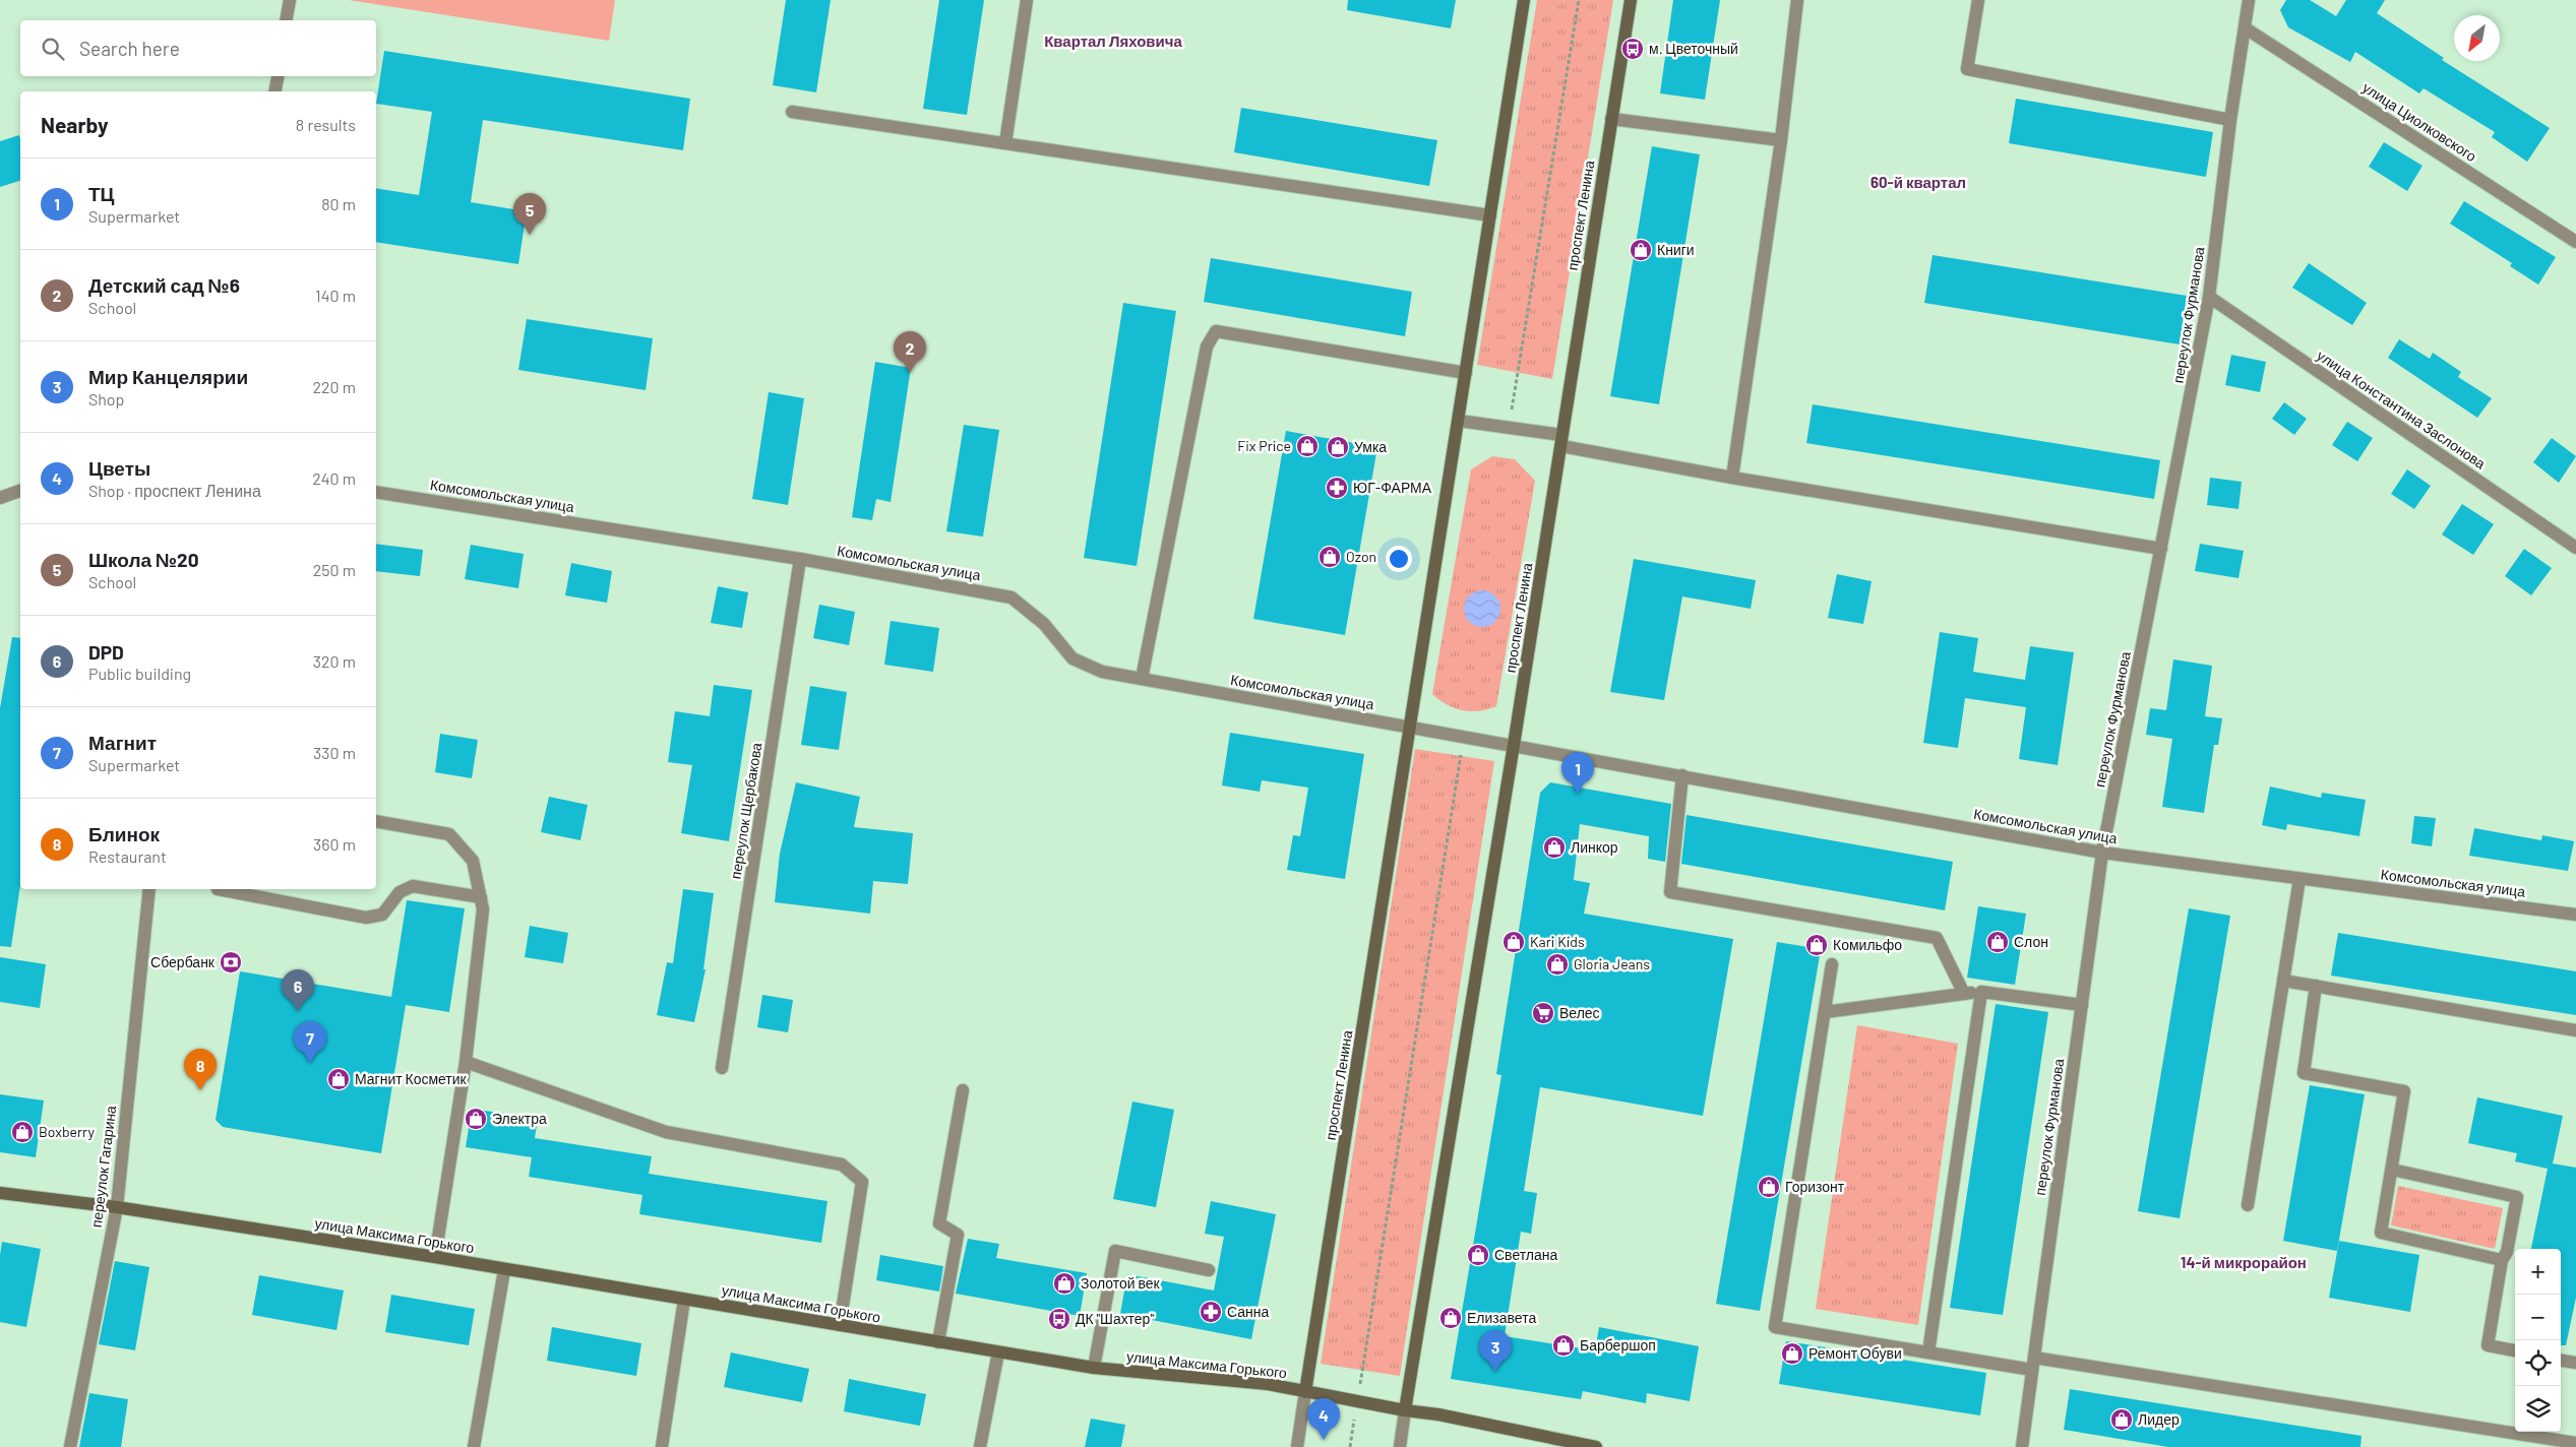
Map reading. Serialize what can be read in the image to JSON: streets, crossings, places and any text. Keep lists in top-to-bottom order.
{
  "streets": {
    "street": [
      "улица Циолковского",
      "проспект Ленина",
      "переулок Фурманова",
      "улица Константина Заслонова",
      "Комсомольская улица",
      "переулок Щербакова",
      "переулок Гагарина",
      "улица Максима Горького"
    ]
  },
  "crossings": [
    ["улица Циолковского", "переулок Фурманова"],
    ["проспект Ленина", "Комсомольская улица"],
    ["проспект Ленина", "улица Максима Горького"],
    ["переулок Фурманова", "улица Константина Заслонова"],
    ["переулок Фурманова", "Комсомольская улица"],
    ["Комсомольская улица", "переулок Щербакова"],
    ["переулок Гагарина", "улица Максима Горького"]
  ],
  "districts": ["Квартал Ляховича", "60-й квартал", "14-й микрорайон"],
  "places": {
    "bus stop": ["м. Цветочный", "ДК \"Шахтер\""],
    "shop": [
      "Книги",
      "Fix Price",
      "Умка",
      "Ozon",
      "Линкор",
      "Kari Kids",
      "Слон",
      "Комильфо",
      "Gloria Jeans",
      "Магнит Косметик",
      "Электра",
      "Boxberry",
      "Горизонт",
      "Светлана",
      "Золотой век",
      "Елизавета",
      "Барбершоп",
      "Ремонт Обуви",
      "Лидер"
    ],
    "pharmacy": ["ЮГ-ФАРМА", "Санна"],
    "bank": ["Сбербанк"],
    "supermarket": ["Велес"]
  },
  "north": "bottom left",
  "page": {
    "search": "Search here",
    "heading": ["Nearby", "8 results"],
    "list": [
      {
        "mark": "1",
        "name": "ТЦ",
        "note": "Supermarket",
        "value": "80 m"
      },
      {
        "mark": "2",
        "name": "Детский сад №6",
        "note": "School",
        "value": "140 m"
      },
      {
        "mark": "3",
        "name": "Мир Канцелярии",
        "note": "Shop",
        "value": "220 m"
      },
      {
        "mark": "4",
        "name": "Цветы",
        "note": "Shop · проспект Ленина",
        "value": "240 m"
      },
      {
        "mark": "5",
        "name": "Школа №20",
        "note": "School",
        "value": "250 m"
      },
      {
        "mark": "6",
        "name": "DPD",
        "note": "Public building",
        "value": "320 m"
      },
      {
        "mark": "7",
        "name": "Магнит",
        "note": "Supermarket",
        "value": "330 m"
      },
      {
        "mark": "8",
        "name": "Блинок",
        "note": "Restaurant",
        "value": "360 m"
      }
    ],
    "pins": [
      "5",
      "2",
      "1",
      "6",
      "7",
      "8",
      "3",
      "4"
    ],
    "map_buttons": ["+", "−"]
  }
}
